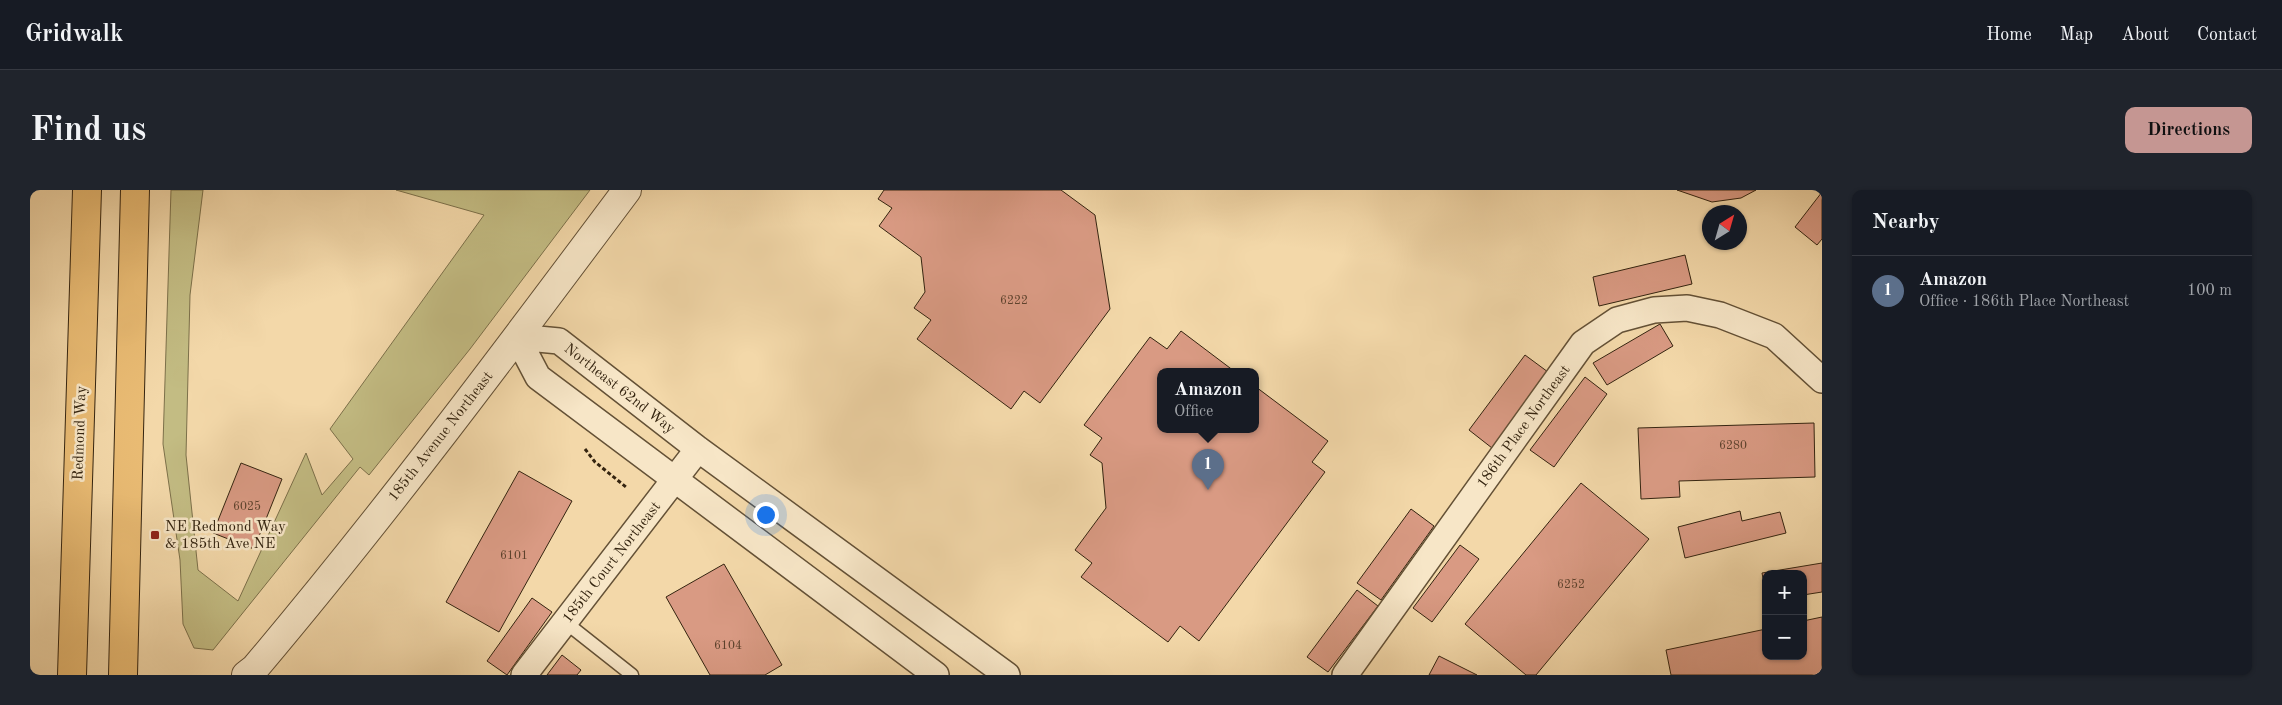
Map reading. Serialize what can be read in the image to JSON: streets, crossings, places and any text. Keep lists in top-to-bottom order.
{
  "streets": {
    "main road": ["Redmond Way"],
    "street": [
      "Northeast 62nd Way",
      "186th Place Northeast",
      "185th Avenue Northeast",
      "185th Court Northeast"
    ]
  },
  "crossings": [
    ["Northeast 62nd Way", "185th Avenue Northeast"],
    ["Northeast 62nd Way", "185th Court Northeast"]
  ],
  "places": {
    "transit": ["NE Redmond Way & 185th Ave NE"]
  },
  "house_numbers": [
    "6222",
    "6280",
    "6025",
    "6101",
    "6252",
    "6104"
  ],
  "north": "top right",
  "page": {
    "header": "Gridwalk",
    "nav": [
      "Home",
      "Map",
      "About",
      "Contact"
    ],
    "buttons": "Directions",
    "title": "Find us",
    "heading": "Nearby",
    "list": [
      {
        "mark": "1",
        "name": "Amazon",
        "note": "Office · 186th Place Northeast",
        "value": "100 m"
      }
    ],
    "popup": ["Amazon", "Office"],
    "pins": "1",
    "map_buttons": ["+", "−"]
  }
}
